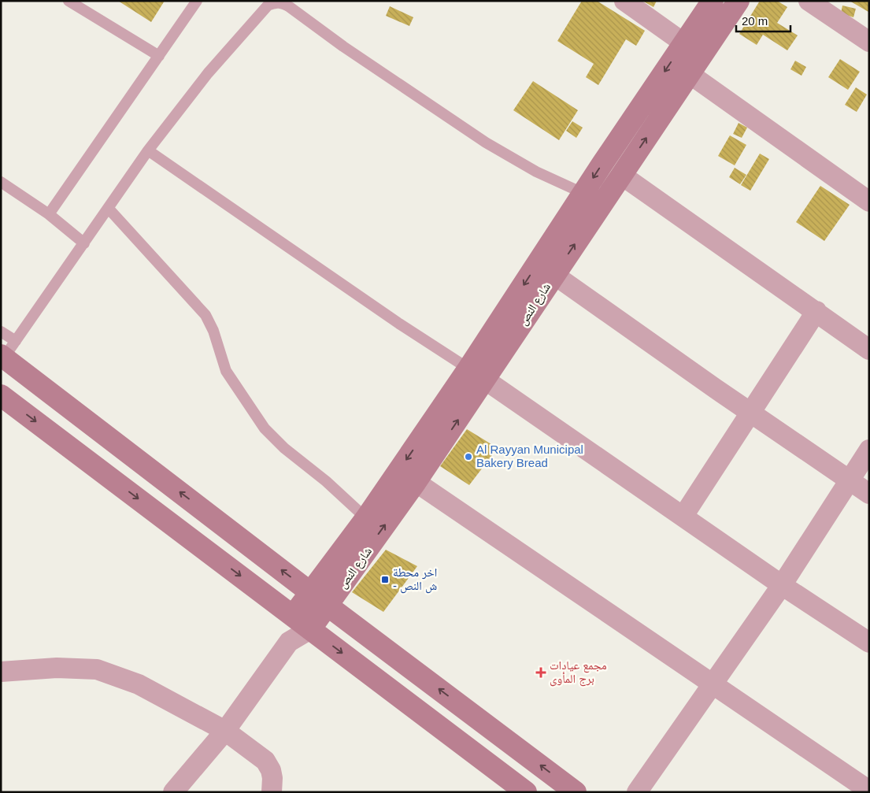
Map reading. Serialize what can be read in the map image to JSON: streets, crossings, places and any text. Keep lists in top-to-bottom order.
{
  "streets": {
    "main road": ["شارع النص"]
  },
  "places": {
    "other": ["Al Rayyan Municipal Bakery Bread"],
    "transit": ["اخر محطة - ش النص"],
    "health": ["مجمع عيادات برج المأوى"]
  },
  "scale_bar": "20 m"
}
